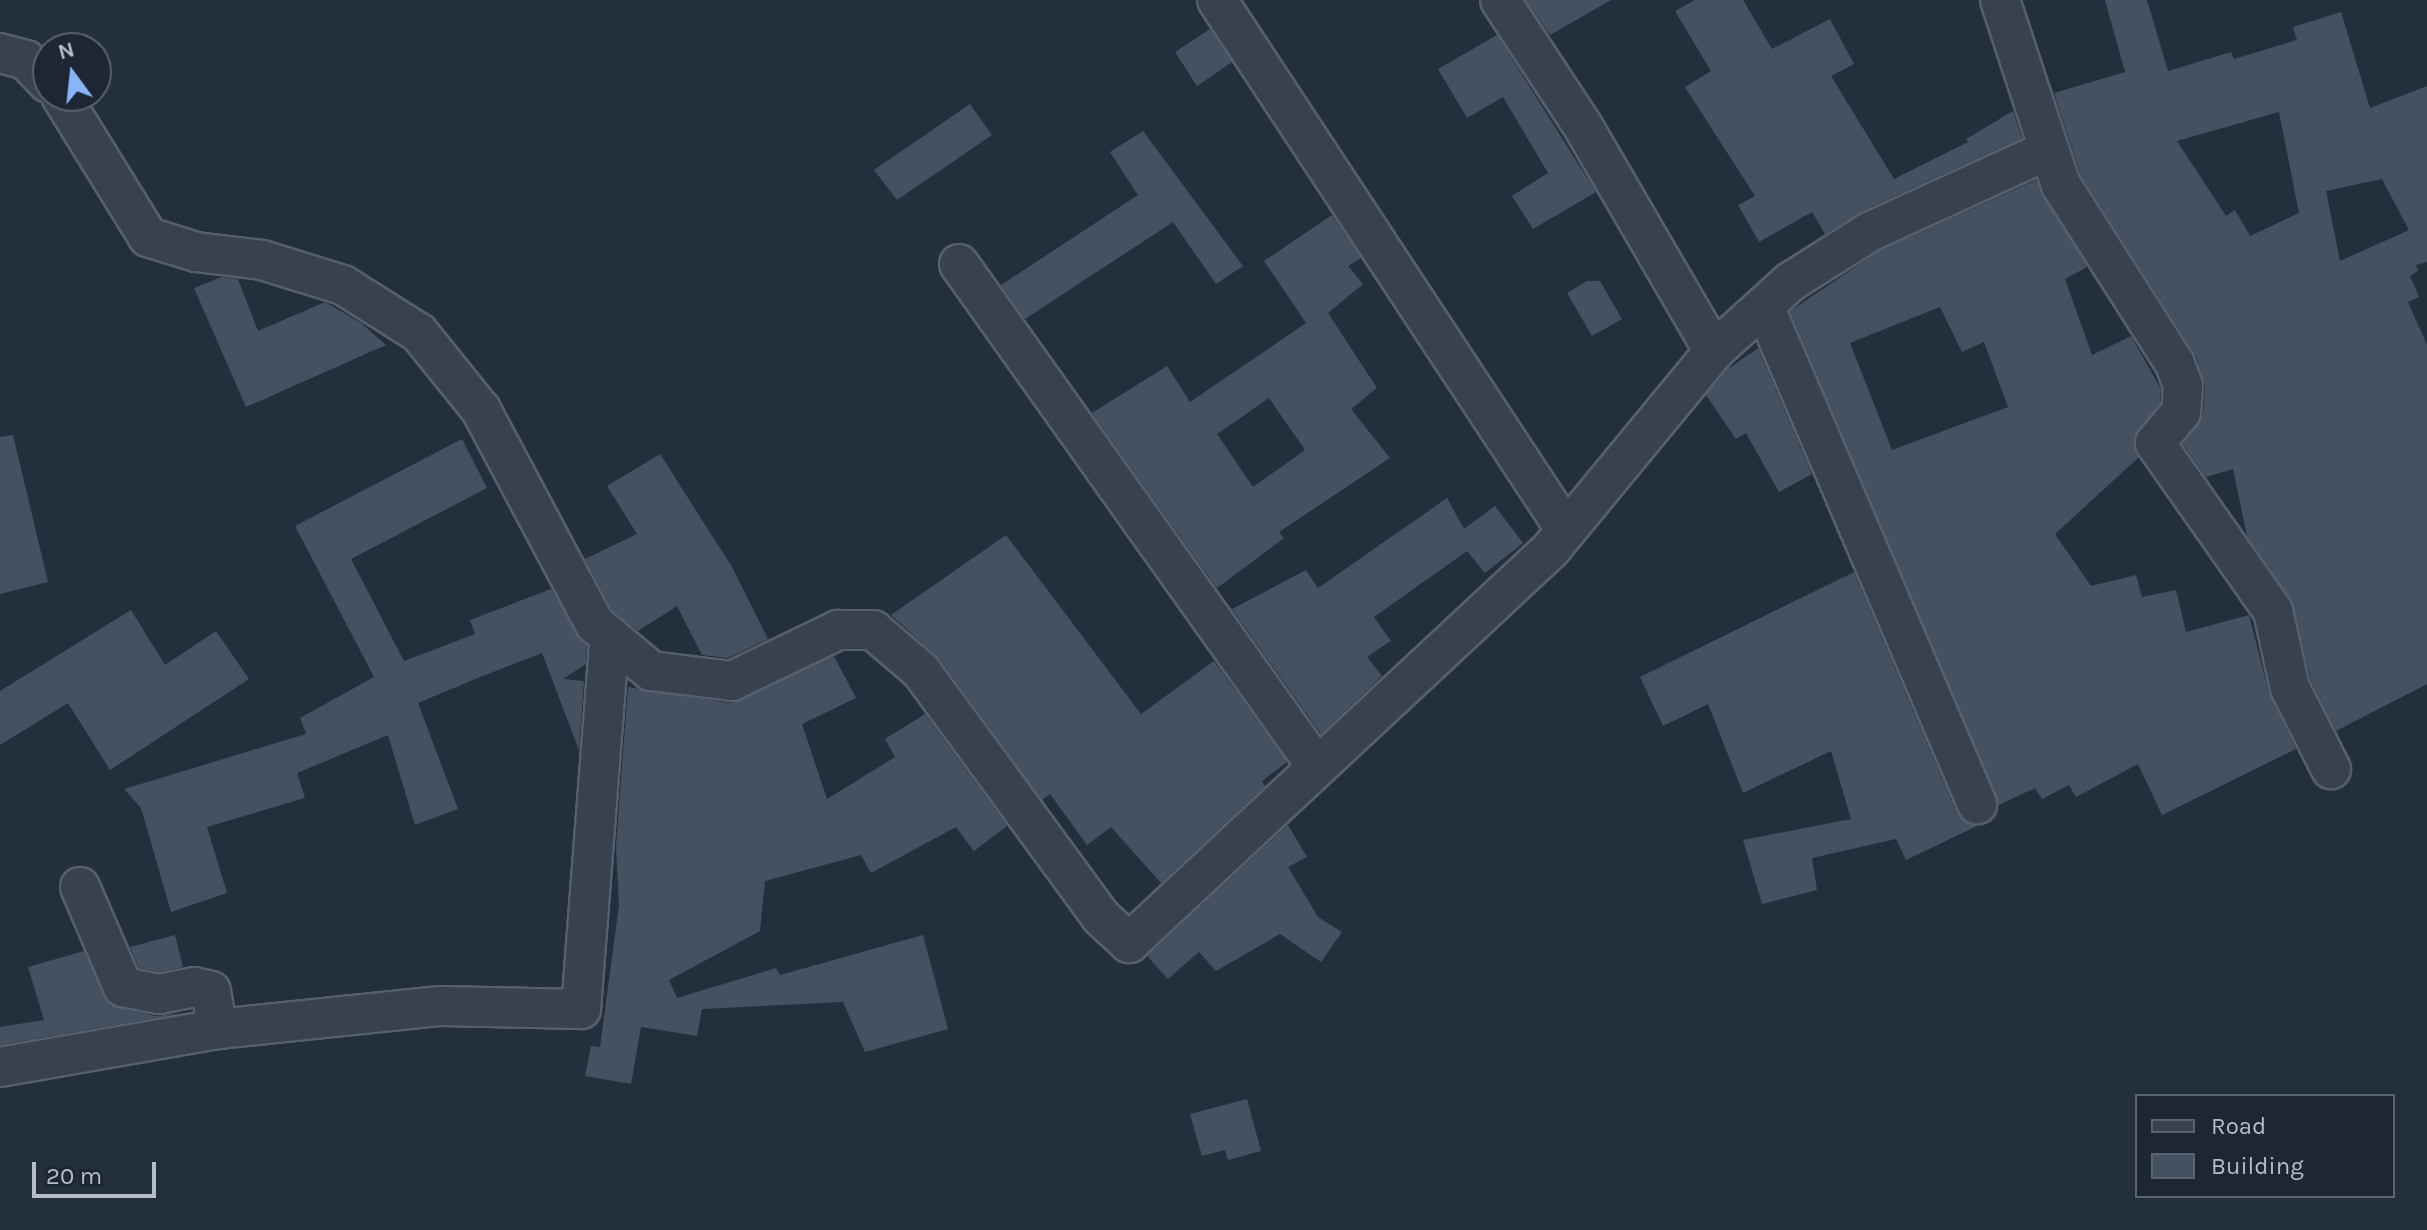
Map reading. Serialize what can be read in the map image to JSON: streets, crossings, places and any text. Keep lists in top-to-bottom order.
{
  "legend": ["Road", "Building"],
  "scale_bar": "20 m",
  "north": "top"
}
